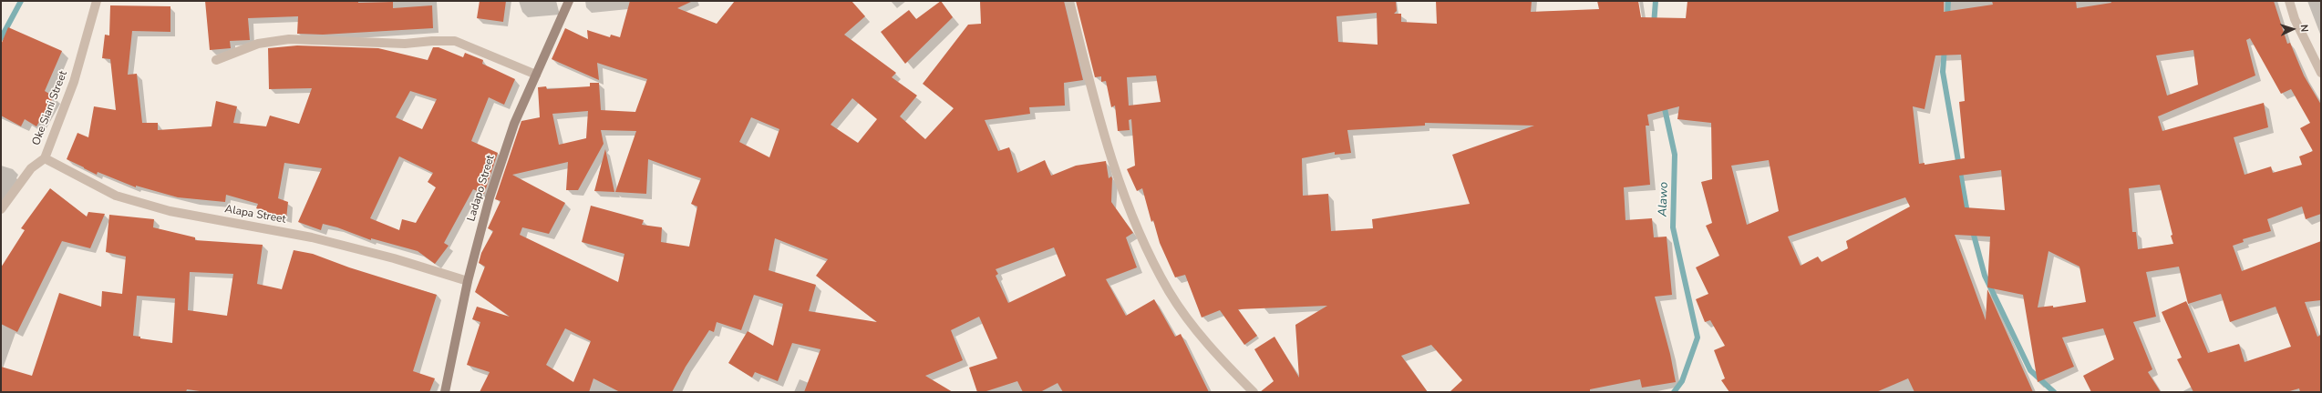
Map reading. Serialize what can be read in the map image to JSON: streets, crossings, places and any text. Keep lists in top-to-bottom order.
{
  "streets": {
    "main road": ["Ladapo Street"],
    "street": ["Oke Siani Street", "Alapa Street"]
  },
  "crossings": [
    ["Oke Siani Street", "Alapa Street"],
    ["Ladapo Street", "Alapa Street"]
  ],
  "water": ["Alawo"],
  "north": "right"
}
